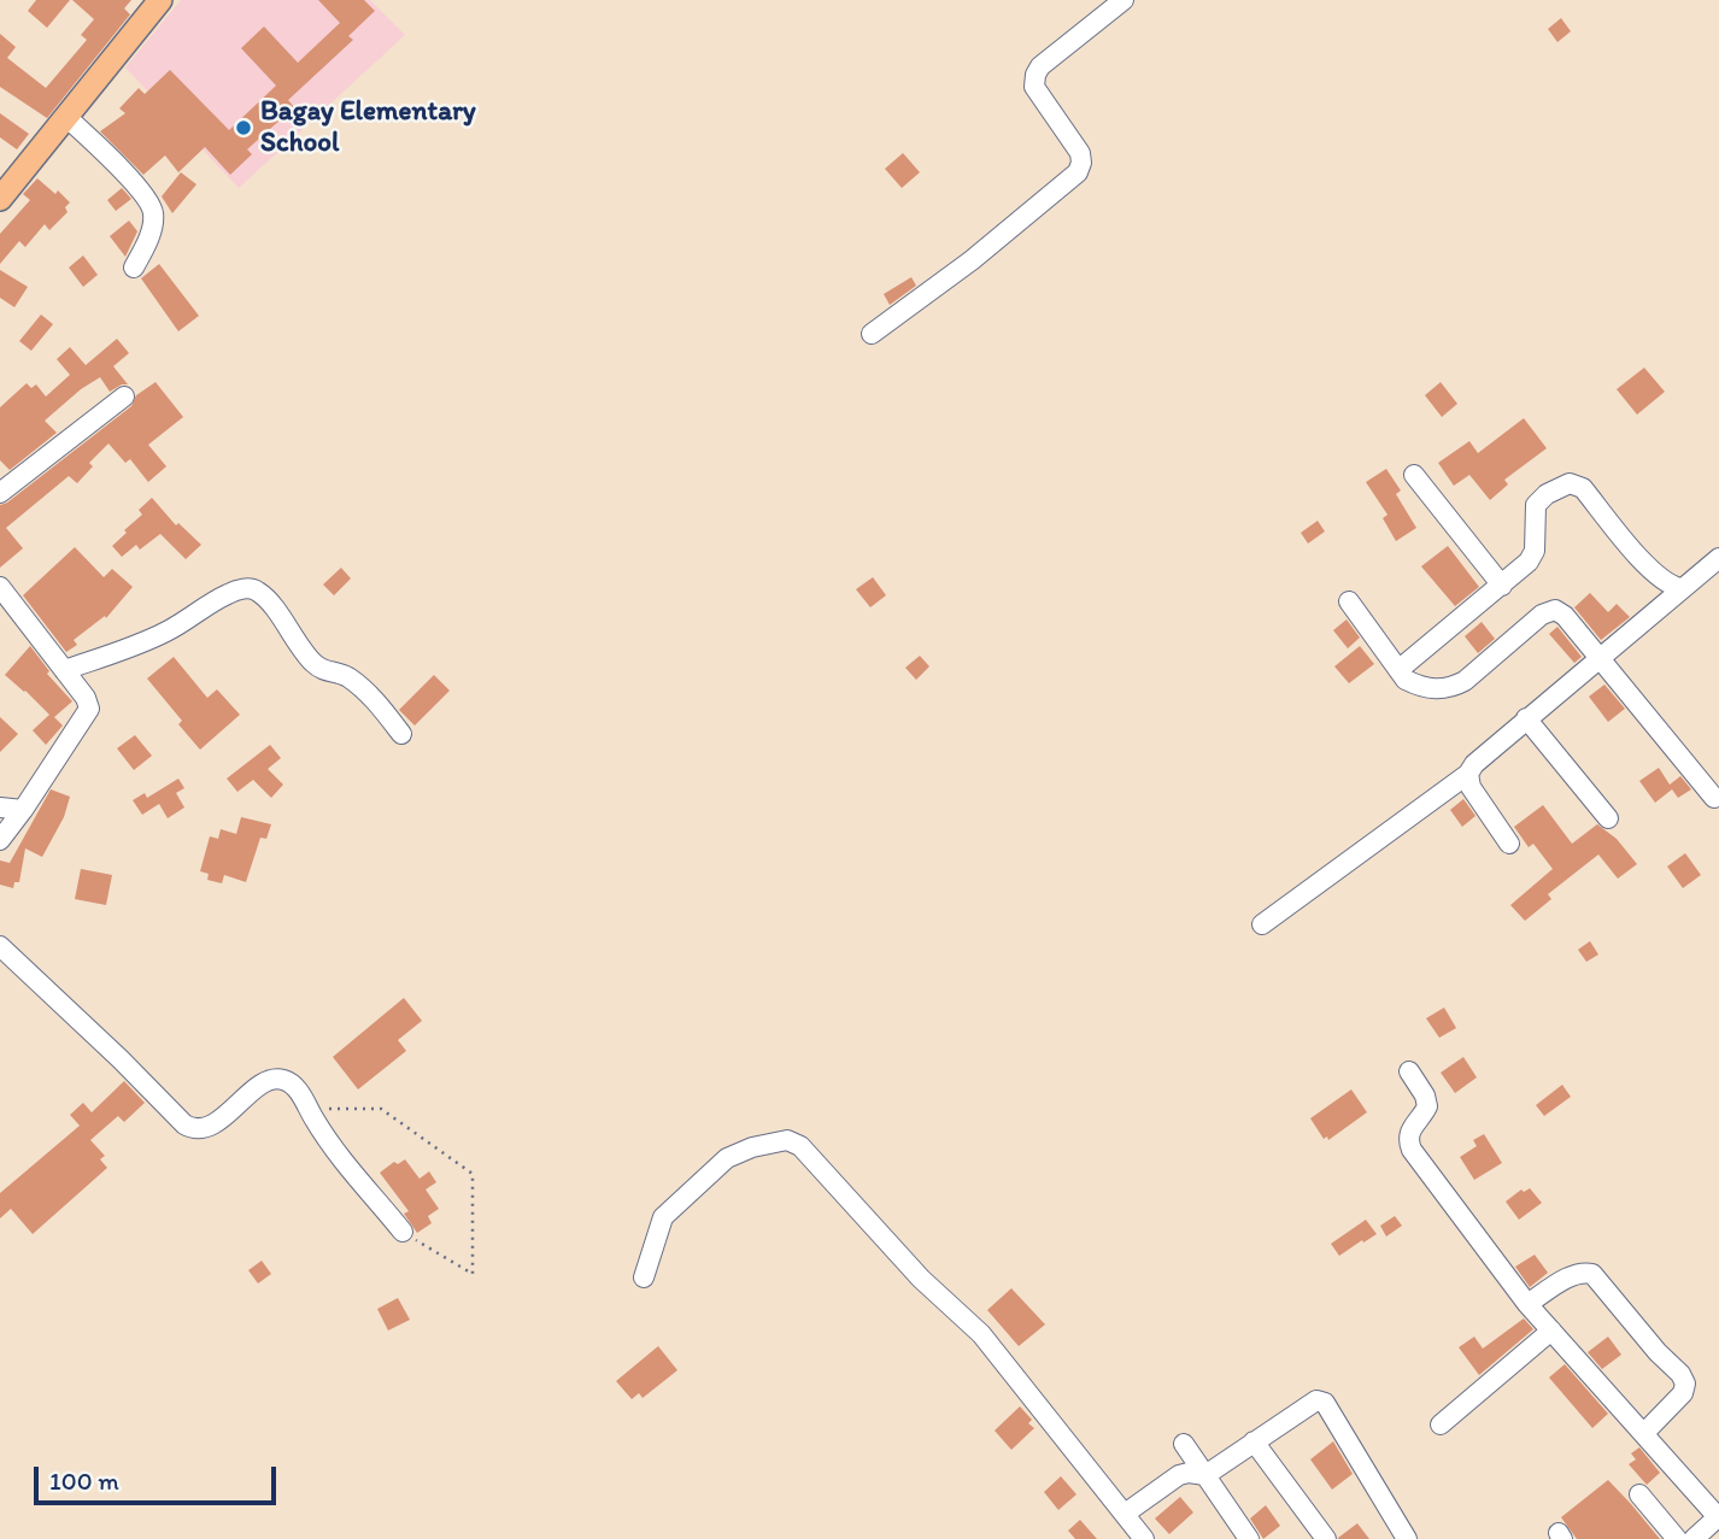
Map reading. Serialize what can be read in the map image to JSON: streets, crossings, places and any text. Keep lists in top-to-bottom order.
{
  "places": ["Bagay Elementary School"],
  "scale_bar": "100 m"
}
